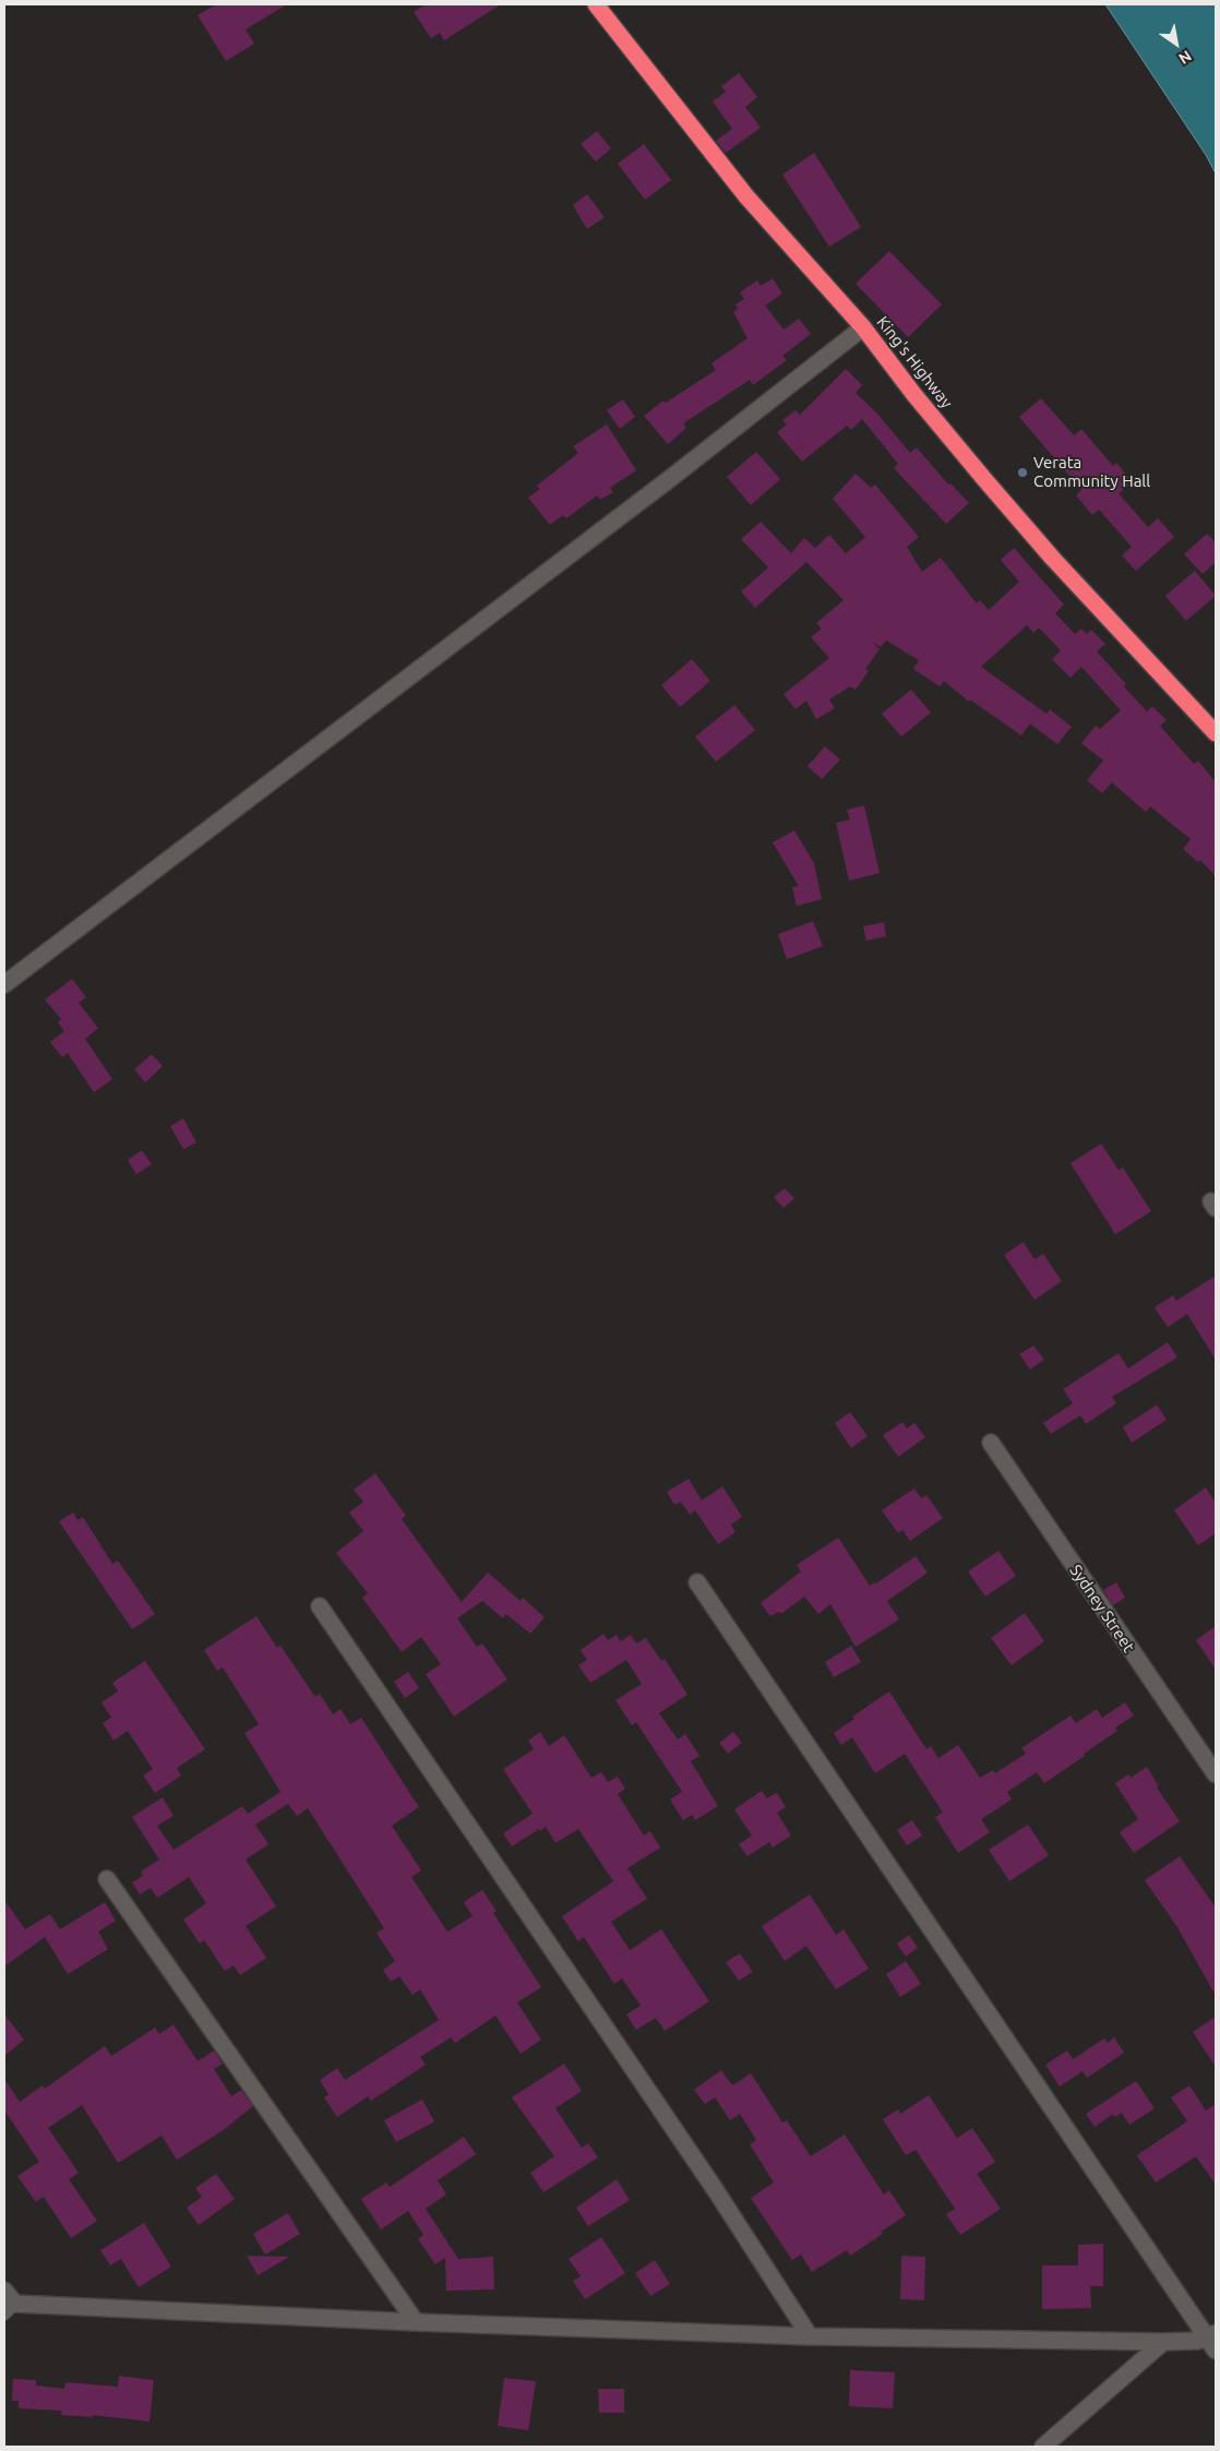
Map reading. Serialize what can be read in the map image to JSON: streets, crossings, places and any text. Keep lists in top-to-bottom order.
{
  "streets": {
    "highway": ["King's Highway"],
    "street": ["Sydney Street"]
  },
  "places": ["Verata Community Hall"],
  "north": "bottom right"
}
